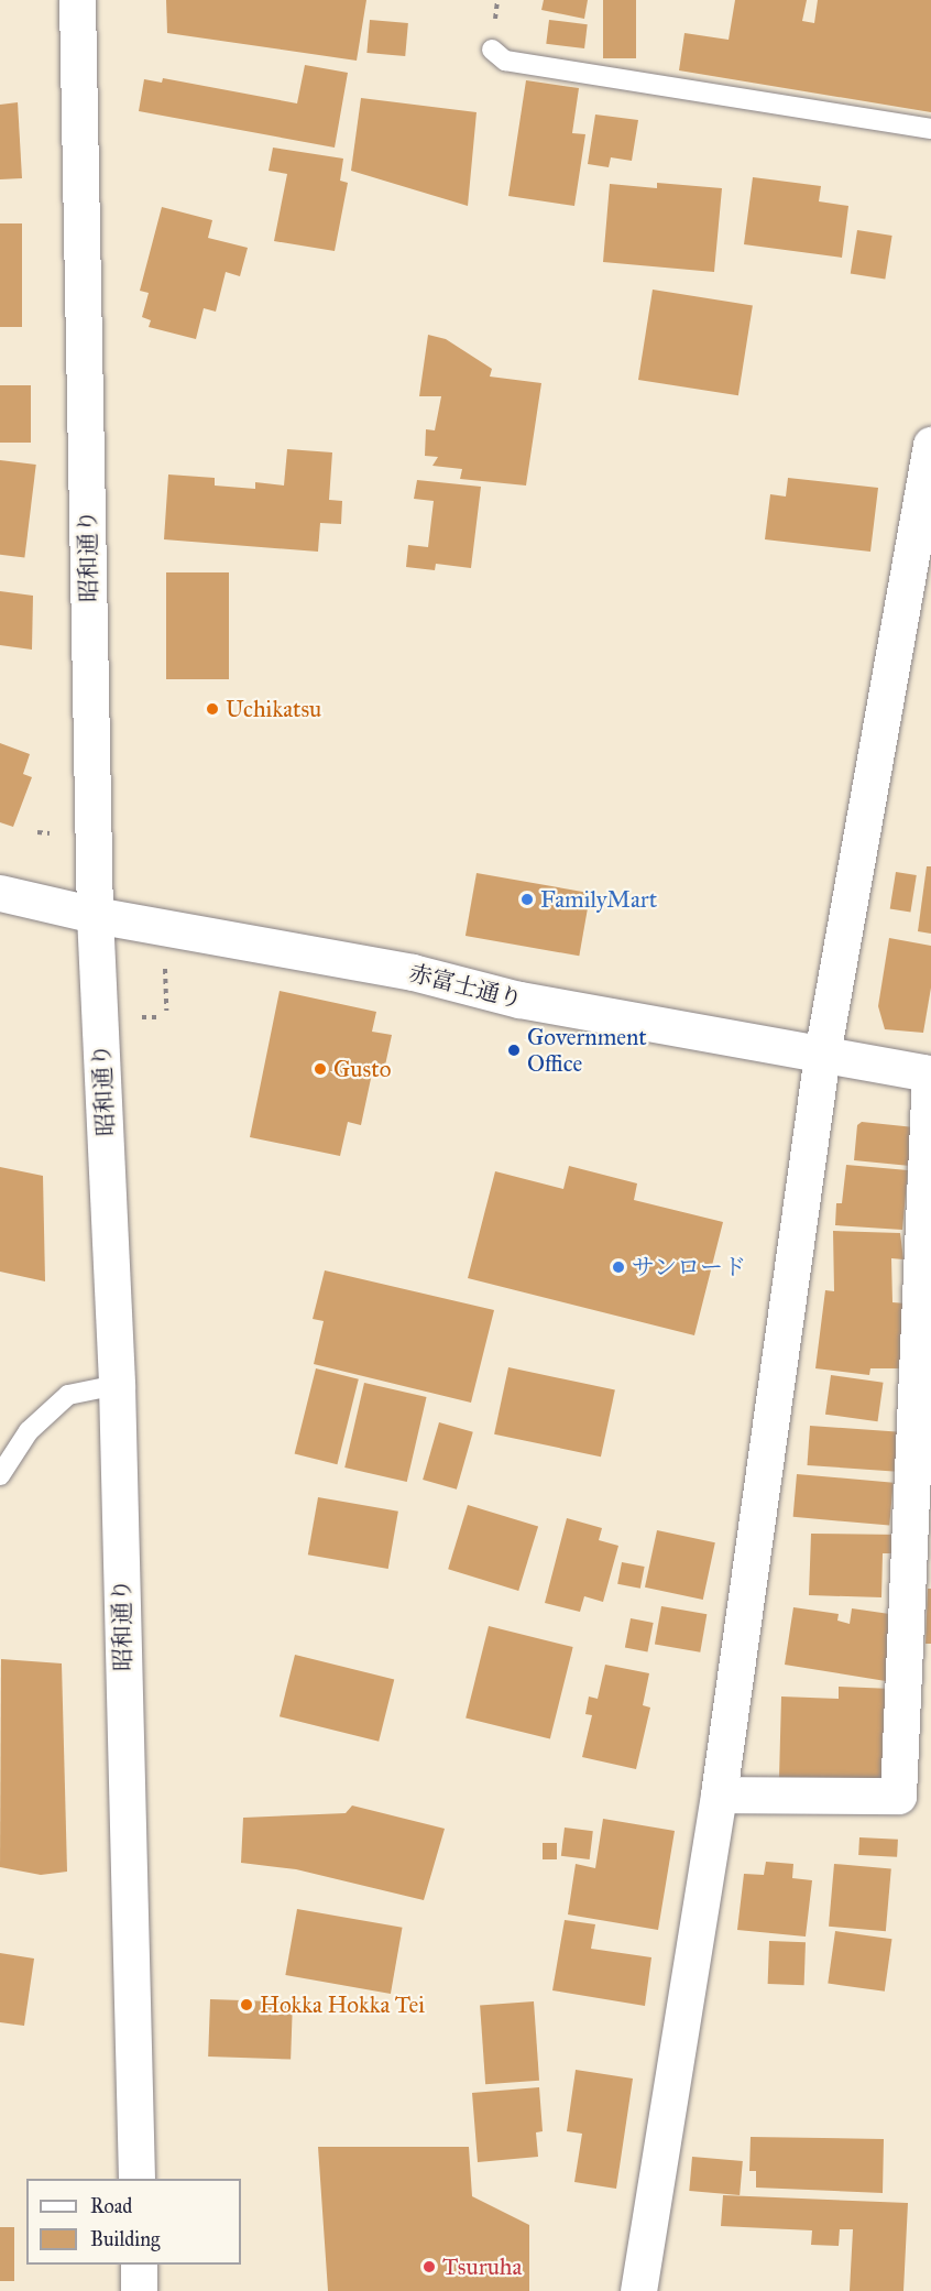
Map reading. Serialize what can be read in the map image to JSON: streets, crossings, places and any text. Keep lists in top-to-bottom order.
{
  "streets": {
    "street": ["昭和通り", "赤富士通り"]
  },
  "crossings": [
    ["昭和通り", "赤富士通り"]
  ],
  "places": [
    "Uchikatsu",
    "FamilyMart",
    "Government Office",
    "Gusto",
    "サンロード",
    "Hokka Hokka Tei",
    "Tsuruha"
  ],
  "legend": ["Road", "Building"]
}
